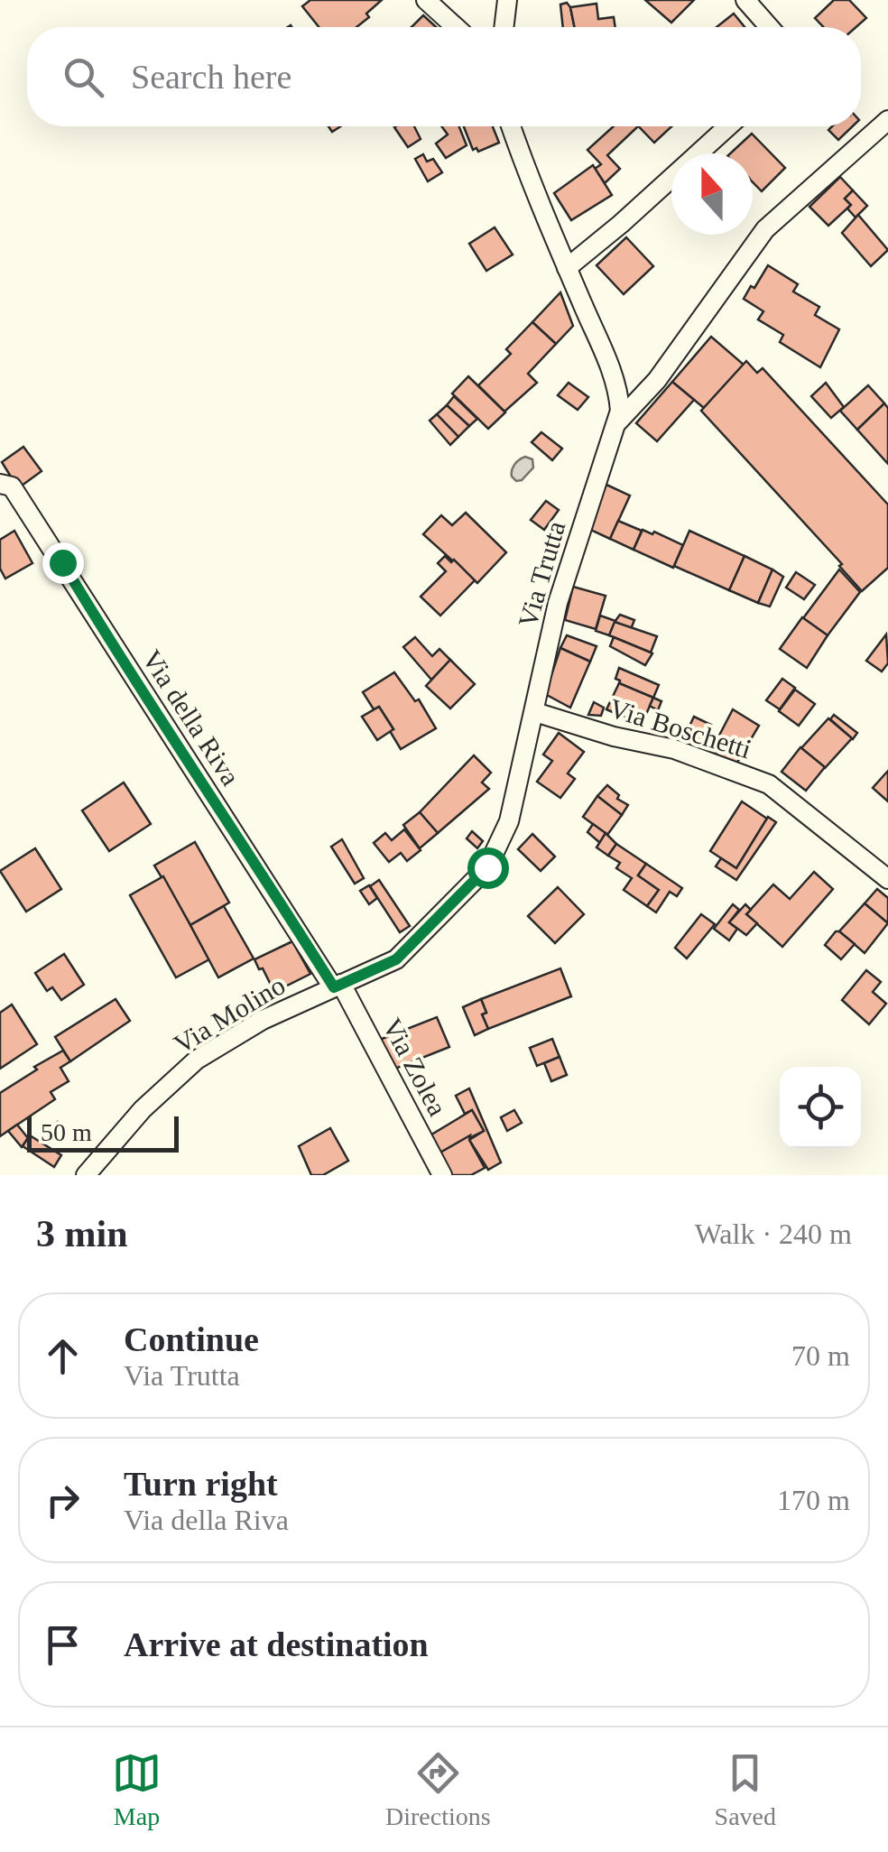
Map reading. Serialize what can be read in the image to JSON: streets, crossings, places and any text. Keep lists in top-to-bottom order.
{
  "streets": {
    "street": [
      "Via Trutta",
      "Via della Riva",
      "Via Boschetti",
      "Via Molino",
      "Via Zolea"
    ]
  },
  "crossings": [
    ["Via Trutta", "Via della Riva"],
    ["Via Trutta", "Via Boschetti"],
    ["Via Trutta", "Via Molino"],
    ["Via Trutta", "Via Zolea"],
    ["Via della Riva", "Via Molino"],
    ["Via della Riva", "Via Zolea"],
    ["Via Molino", "Via Zolea"]
  ],
  "scale_bar": "50 m",
  "north": "top",
  "page": {
    "search": "Search here",
    "scale": "50 m",
    "heading": ["3 min", "Walk · 240 m"],
    "list": [
      ["Continue", "Via Trutta", "70 m"],
      ["Turn right", "Via della Riva", "170 m"],
      "Arrive at destination"
    ],
    "nav": ["Map", "Directions", "Saved"]
  }
}
